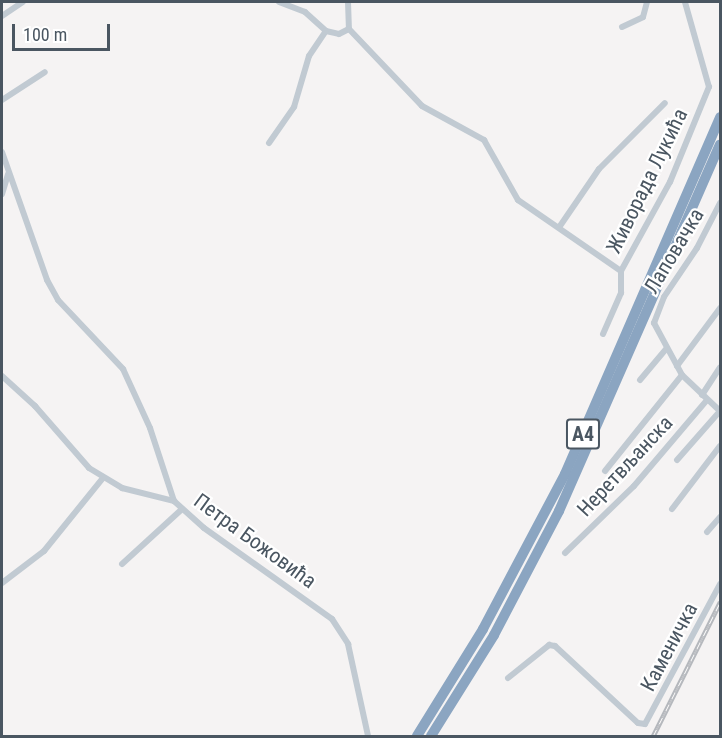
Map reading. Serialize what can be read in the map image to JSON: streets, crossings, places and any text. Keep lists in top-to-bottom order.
{
  "streets": {
    "highway": ["A4"],
    "street": [
      "Живорада Лукића",
      "Лаповачка",
      "Неретвљанска",
      "Петра Божовића",
      "Каменичка"
    ]
  },
  "crossings": [
    ["Лаповачка", "Неретвљанска"]
  ],
  "scale_bar": "100 m"
}
